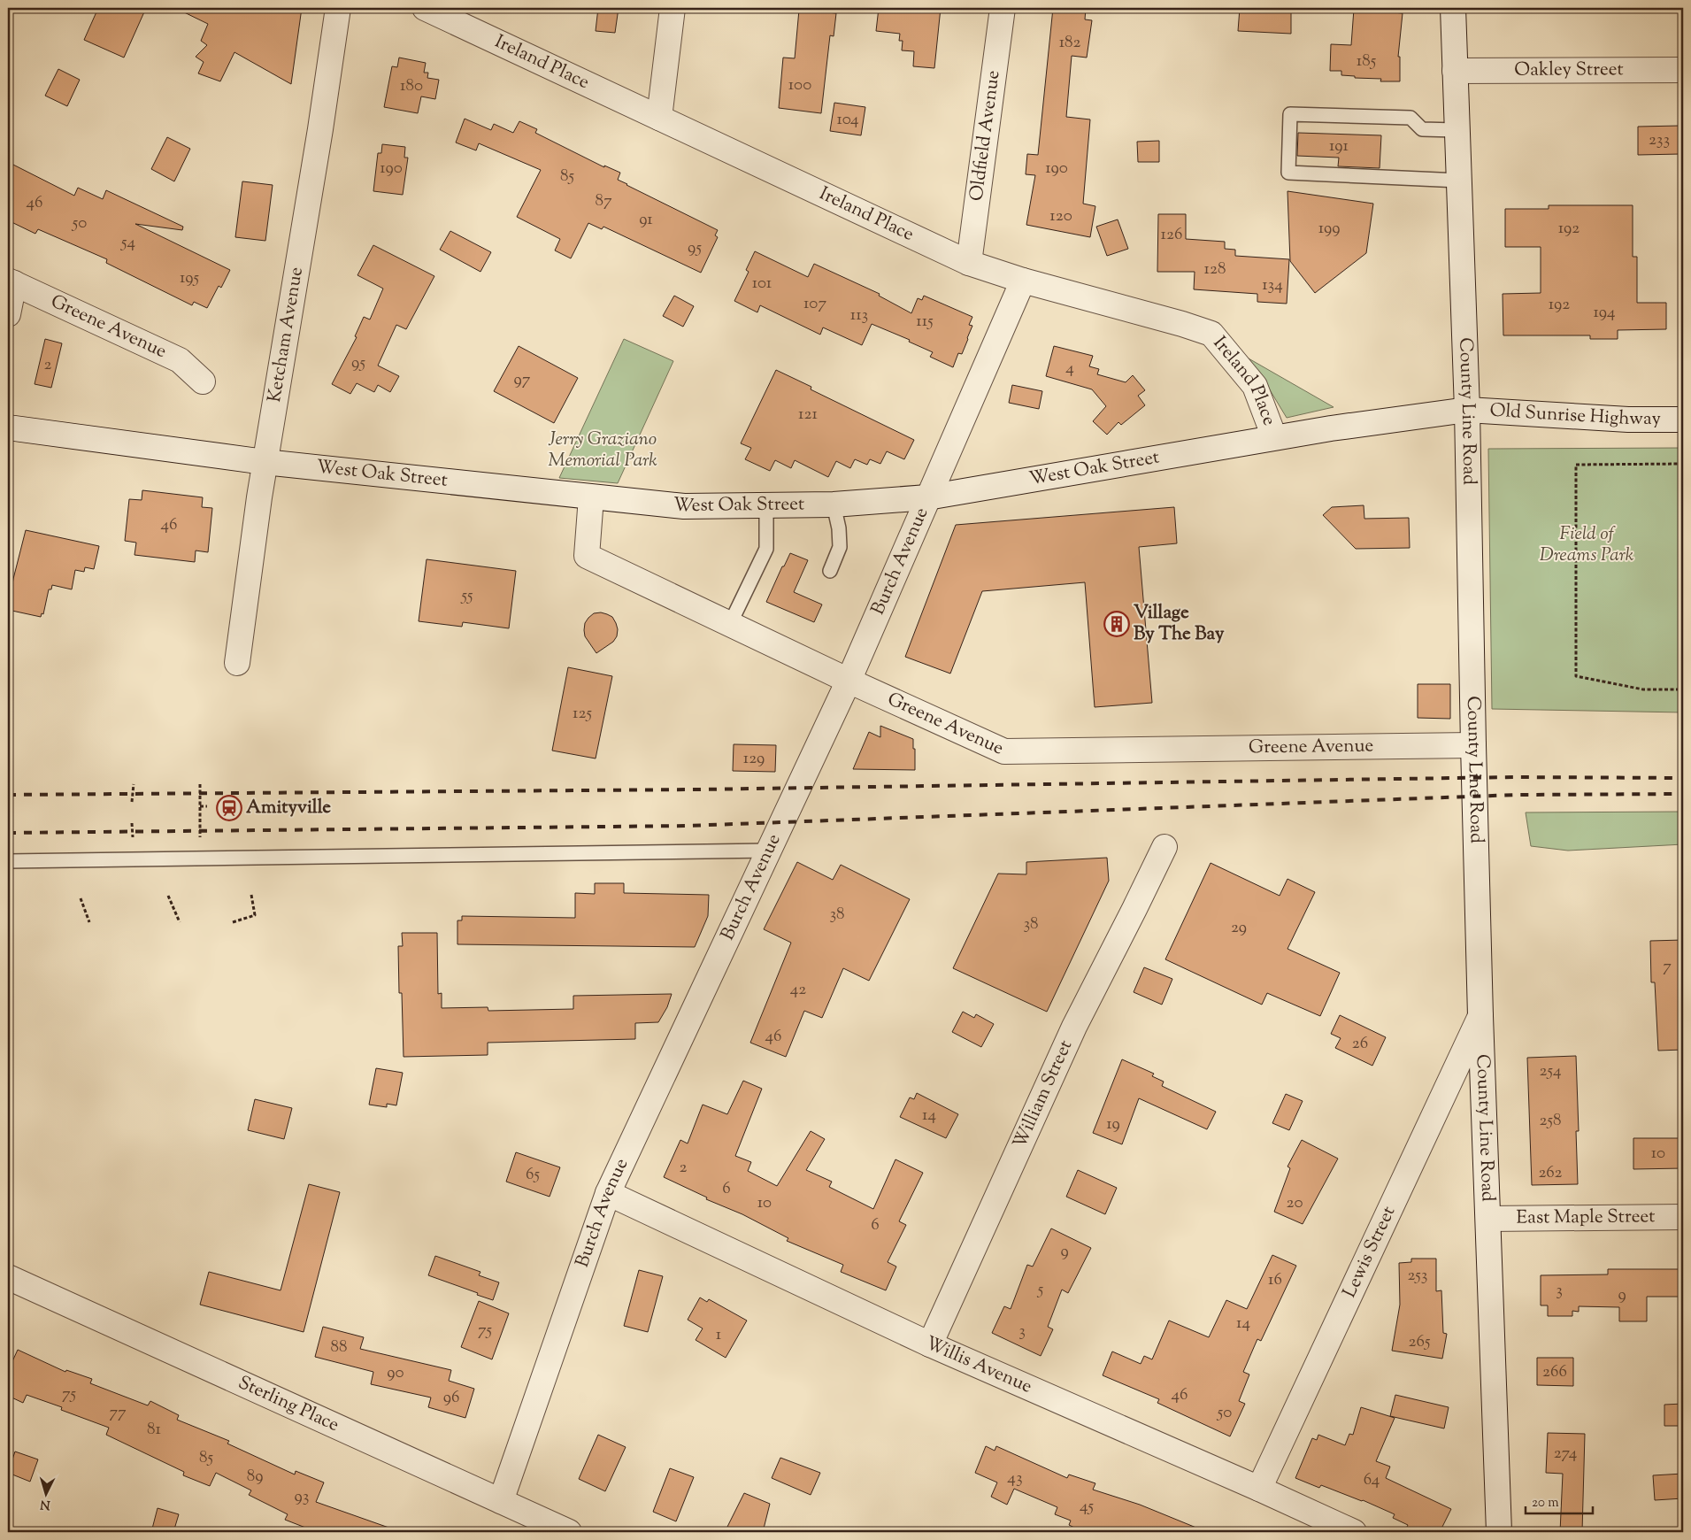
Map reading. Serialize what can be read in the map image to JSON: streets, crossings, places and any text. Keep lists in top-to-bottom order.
{
  "streets": {
    "street": [
      "Ireland Place",
      "Oakley Street",
      "Oldfield Avenue",
      "Greene Avenue",
      "Ketcham Avenue",
      "County Line Road",
      "Old Sunrise Highway",
      "West Oak Street",
      "Burch Avenue",
      "William Street",
      "East Maple Street",
      "Lewis Street",
      "Willis Avenue",
      "Sterling Place"
    ]
  },
  "crossings": [
    ["Ireland Place", "Oldfield Avenue"],
    ["Ireland Place", "West Oak Street"],
    ["Ireland Place", "Burch Avenue"],
    ["Oakley Street", "County Line Road"],
    ["Greene Avenue", "County Line Road"],
    ["Greene Avenue", "West Oak Street"],
    ["Greene Avenue", "Burch Avenue"],
    ["Ketcham Avenue", "West Oak Street"],
    ["County Line Road", "Old Sunrise Highway"],
    ["County Line Road", "West Oak Street"],
    ["County Line Road", "East Maple Street"],
    ["County Line Road", "Lewis Street"],
    ["Old Sunrise Highway", "West Oak Street"],
    ["West Oak Street", "Burch Avenue"],
    ["Burch Avenue", "Willis Avenue"],
    ["Burch Avenue", "Sterling Place"],
    ["William Street", "Willis Avenue"],
    ["Lewis Street", "Willis Avenue"]
  ],
  "parks": ["Jerry Graziano Memorial Park", "Field of Dreams Park"],
  "places": {
    "building": ["Village By The Bay"],
    "station": ["Amityville"]
  },
  "house_numbers": [
    "182",
    "185",
    "100",
    "180",
    "104",
    "233",
    "191",
    "190",
    "190",
    "85",
    "87",
    "46",
    "120",
    "91",
    "50",
    "199",
    "192",
    "126",
    "54",
    "95",
    "128",
    "195",
    "101",
    "134",
    "107",
    "192",
    "194",
    "113",
    "115",
    "95",
    "2",
    "4",
    "97",
    "121",
    "46",
    "55",
    "125",
    "129",
    "38",
    "38",
    "29",
    "7",
    "42",
    "46",
    "26",
    "254",
    "14",
    "258",
    "19",
    "10",
    "2",
    "262",
    "65",
    "6",
    "10",
    "20",
    "6",
    "9",
    "253",
    "16",
    "5",
    "3",
    "9",
    "14",
    "75",
    "3",
    "1",
    "265",
    "88",
    "266",
    "90",
    "75",
    "46",
    "96",
    "77",
    "50",
    "81",
    "274",
    "85",
    "89",
    "43",
    "64",
    "93",
    "45"
  ],
  "scale_bar": "20 m",
  "north": "bottom"
}
